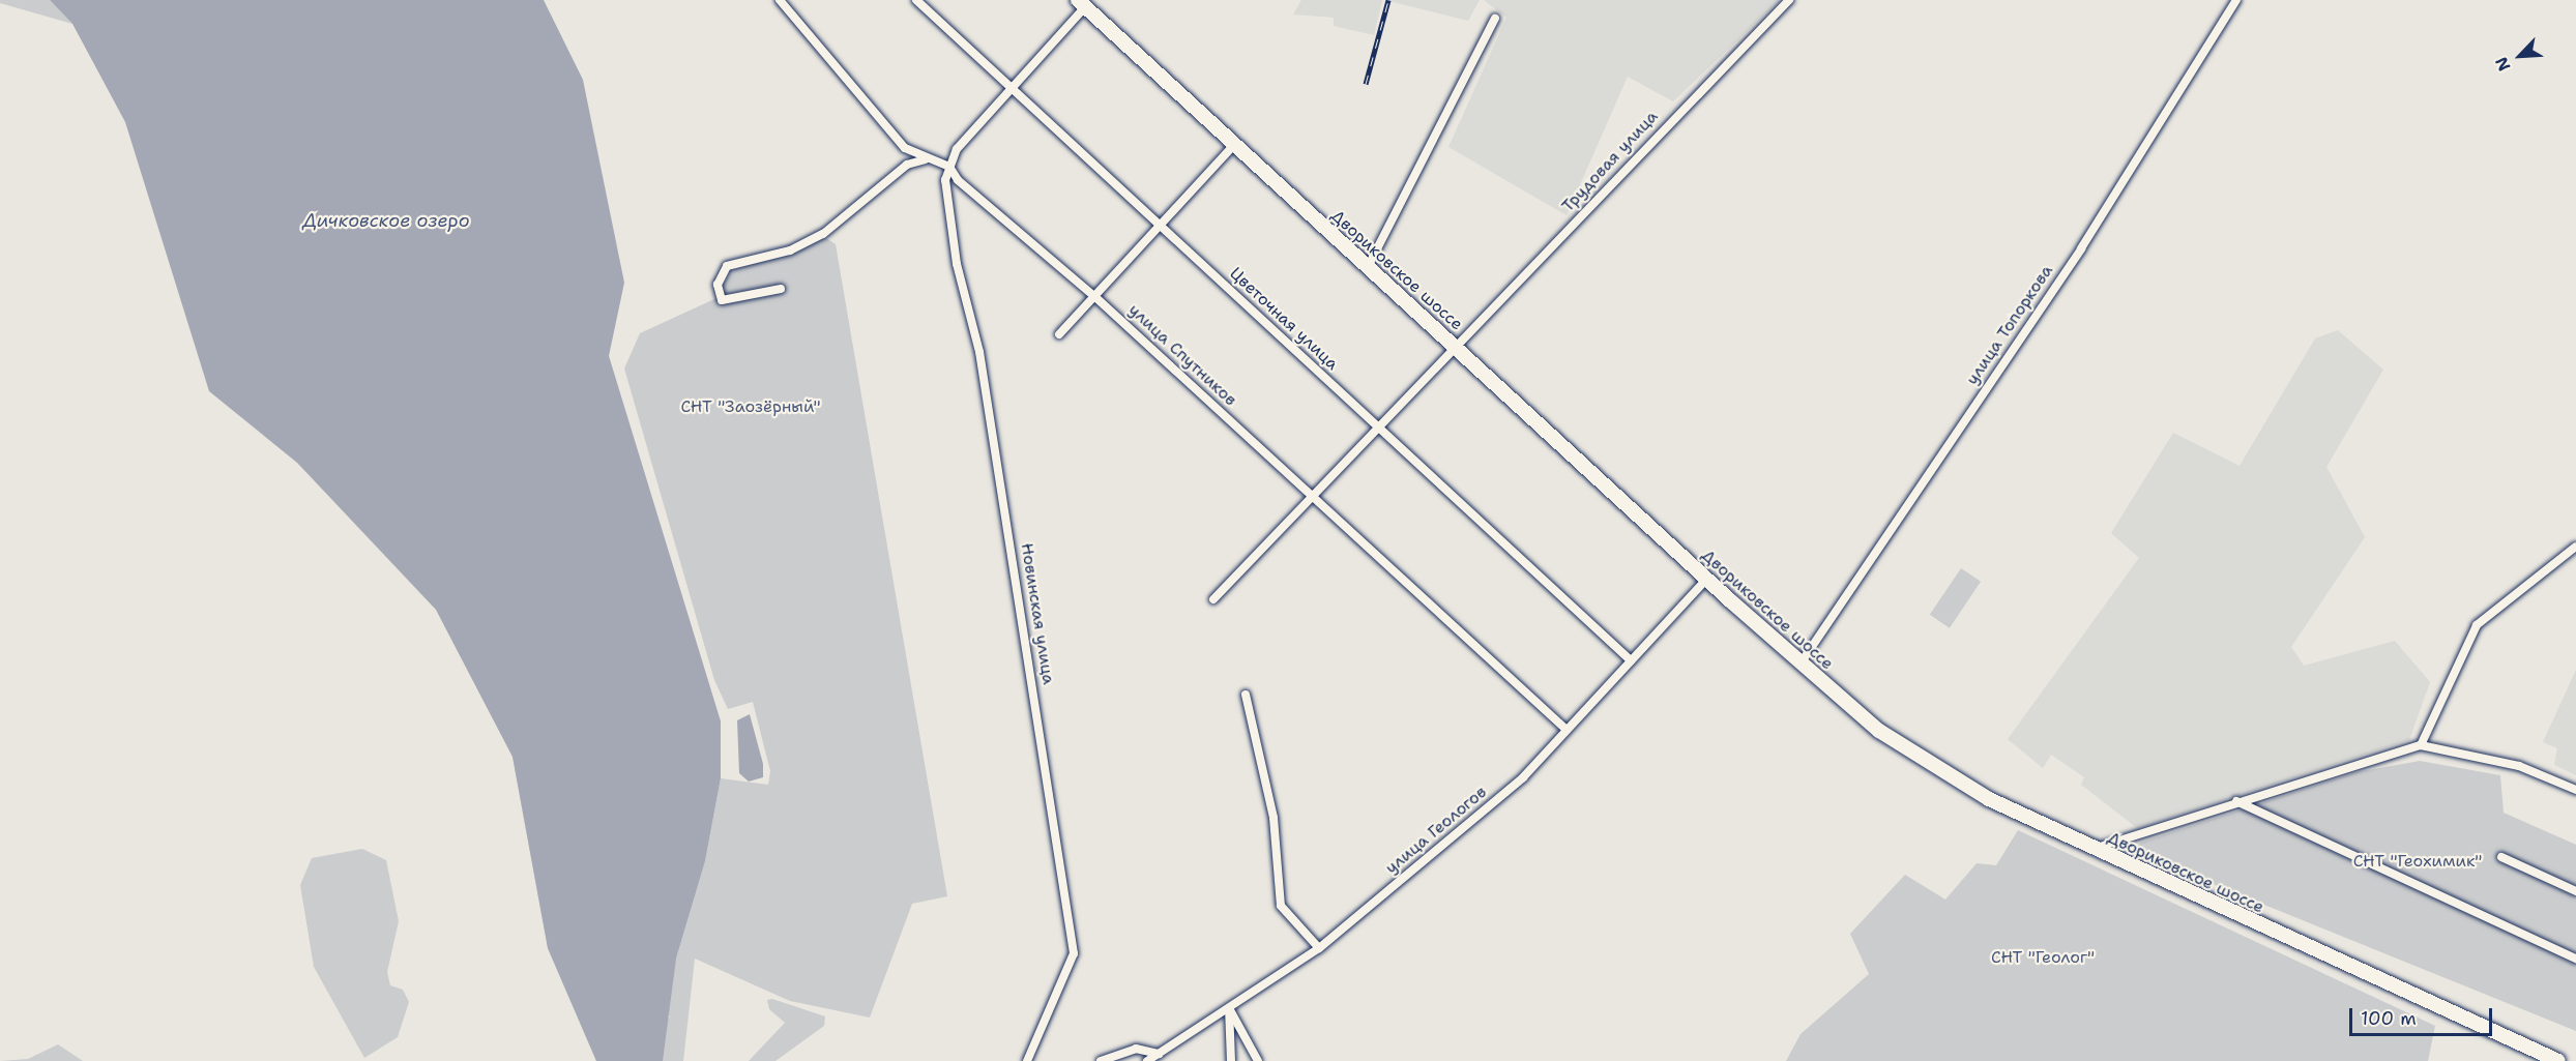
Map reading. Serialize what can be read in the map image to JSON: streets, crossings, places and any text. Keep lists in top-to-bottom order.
{
  "streets": {
    "main road": ["Двориковское шоссе"],
    "street": [
      "Трудовая улица",
      "Цветочная улица",
      "улица Топоркова",
      "улица Спутников",
      "Новинская улица",
      "улица Геологов"
    ]
  },
  "crossings": [
    ["Трудовая улица", "Двориковское шоссе"],
    ["Трудовая улица", "Цветочная улица"],
    ["Трудовая улица", "улица Спутников"],
    ["Двориковское шоссе", "улица Топоркова"],
    ["Двориковское шоссе", "улица Геологов"],
    ["Цветочная улица", "улица Геологов"],
    ["улица Спутников", "Новинская улица"],
    ["улица Спутников", "улица Геологов"]
  ],
  "water": ["Дичковское озеро"],
  "parks": ["СНТ \"Заозёрный\"", "СНТ \"Геохимик\"", "СНТ \"Геолог\""],
  "scale_bar": "100 m",
  "north": "bottom left"
}
